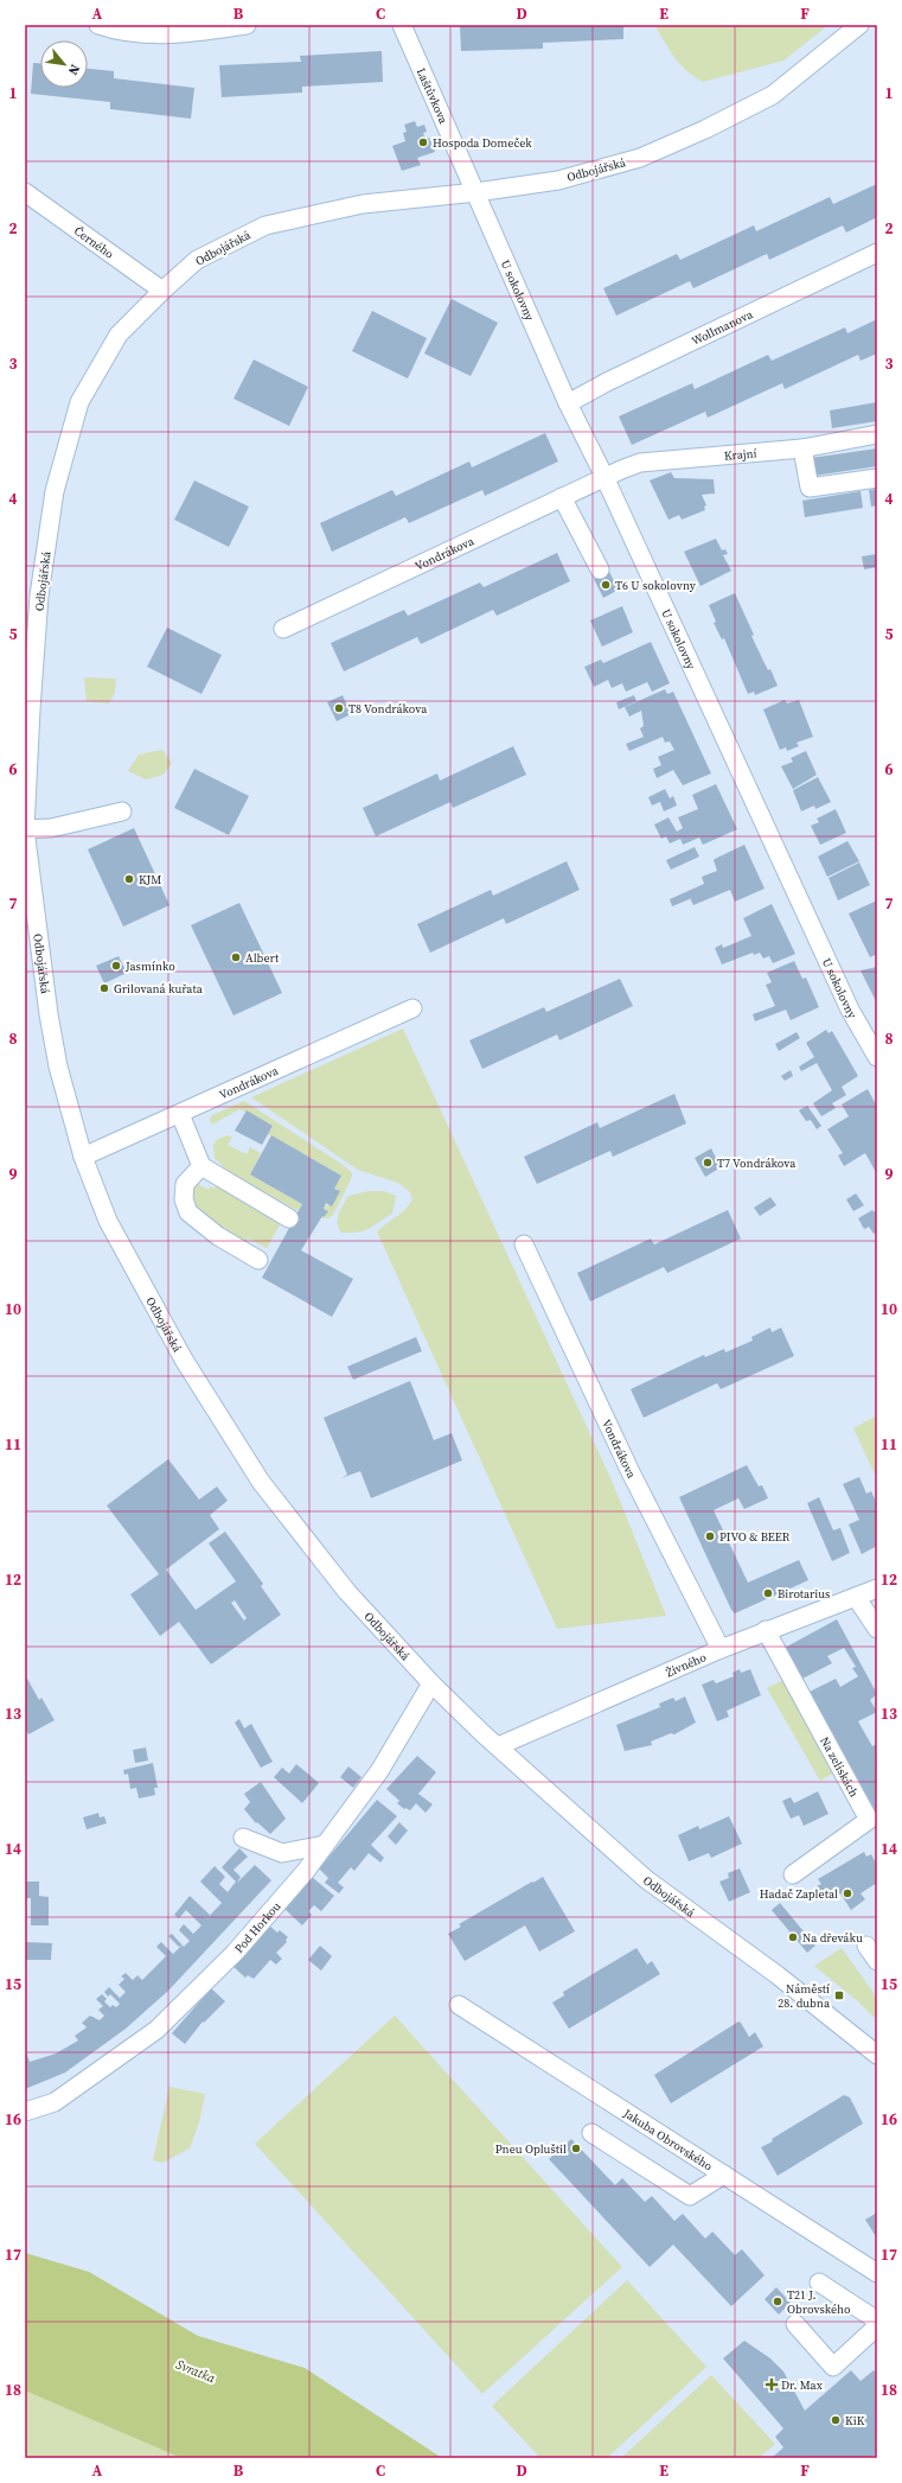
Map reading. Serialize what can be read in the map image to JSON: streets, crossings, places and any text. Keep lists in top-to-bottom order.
{
  "streets": {
    "street": [
      "Laštůvkova",
      "Odbojářská",
      "Černého",
      "U sokolovny",
      "Wollmanova",
      "Krajní",
      "Vondrákova",
      "Živného",
      "Na zeliskách",
      "Pod Horkou",
      "Jakuba Obrovského"
    ]
  },
  "crossings": [
    ["Laštůvkova", "Odbojářská"],
    ["Laštůvkova", "U sokolovny"],
    ["Odbojářská", "Černého"],
    ["Odbojářská", "U sokolovny"],
    ["Odbojářská", "Vondrákova"],
    ["Odbojářská", "Živného"],
    ["Odbojářská", "Pod Horkou"],
    ["U sokolovny", "Wollmanova"],
    ["U sokolovny", "Krajní"],
    ["U sokolovny", "Vondrákova"],
    ["Krajní", "Vondrákova"],
    ["Vondrákova", "Živného"],
    ["Živného", "Na zeliskách"]
  ],
  "water": ["Svratka"],
  "places": {
    "other": [
      "Hospoda Domeček",
      "T6 U sokolovny",
      "T8 Vondrákova",
      "KJM",
      "Albert",
      "Jasmínko",
      "Grilovaná kuřata",
      "T7 Vondrákova",
      "PIVO & BEER",
      "Birotarius",
      "Hadač Zapletal",
      "Na dřeváku",
      "Pneu Opluštil",
      "T21 J. Obrovského",
      "KiK"
    ],
    "transit": ["Náměstí 28. dubna"],
    "health": ["Dr. Max"]
  },
  "north": "bottom right",
  "grid": {
    "columns": [
      "A",
      "B",
      "C",
      "D",
      "E",
      "F"
    ],
    "rows": [
      "1",
      "2",
      "3",
      "4",
      "5",
      "6",
      "7",
      "8",
      "9",
      "10",
      "11",
      "12",
      "13",
      "14",
      "15",
      "16",
      "17",
      "18"
    ]
  }
}
